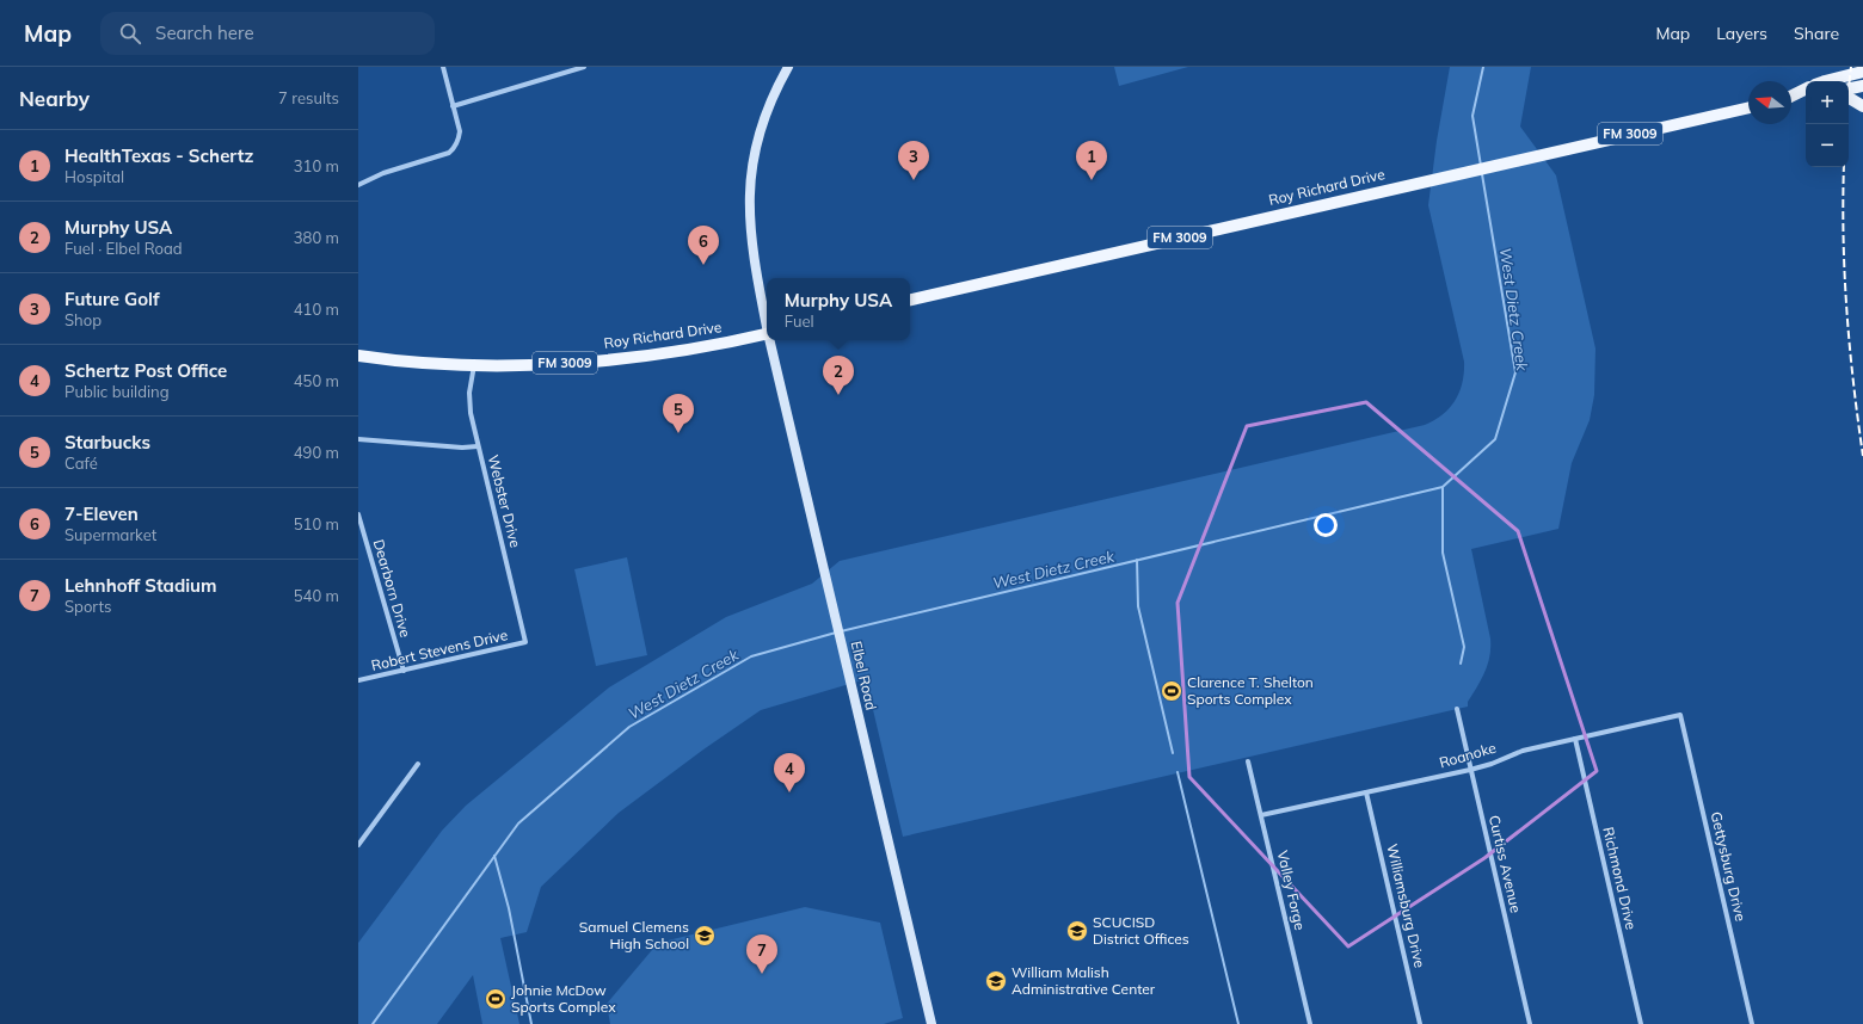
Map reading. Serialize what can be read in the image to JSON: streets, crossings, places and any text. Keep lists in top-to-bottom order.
{
  "streets": {
    "main road": ["FM 3009", "Roy Richard Drive"],
    "street": [
      "Webster Drive",
      "Dearborn Drive",
      "Robert Stevens Drive",
      "Elbel Road",
      "Roanoke",
      "Curtiss Avenue",
      "Gettysburg Drive",
      "Richmond Drive",
      "Valley Forge",
      "Williamsburg Drive"
    ]
  },
  "crossings": [
    ["Roy Richard Drive", "Webster Drive"],
    ["Webster Drive", "Robert Stevens Drive"],
    ["Dearborn Drive", "Robert Stevens Drive"],
    ["Roanoke", "Curtiss Avenue"],
    ["Roanoke", "Gettysburg Drive"],
    ["Roanoke", "Richmond Drive"],
    ["Roanoke", "Valley Forge"],
    ["Roanoke", "Williamsburg Drive"]
  ],
  "water": ["West Dietz Creek"],
  "places": {
    "sports": ["Clarence T. Shelton Sports Complex", "Johnie McDow Sports Complex"],
    "school or university": ["SCUCISD District Offices", "Samuel Clemens High School", "William Malish Administrative Center"]
  },
  "north": "left",
  "page": {
    "header": "Map",
    "search": "Search here",
    "nav": ["Map", "Layers", "Share"],
    "heading": ["Nearby", "7 results"],
    "map_buttons": ["+", "−"],
    "list": [
      {
        "mark": "1",
        "name": "HealthTexas - Schertz",
        "note": "Hospital",
        "value": "310 m"
      },
      {
        "mark": "2",
        "name": "Murphy USA",
        "note": "Fuel · Elbel Road",
        "value": "380 m"
      },
      {
        "mark": "3",
        "name": "Future Golf",
        "note": "Shop",
        "value": "410 m"
      },
      {
        "mark": "4",
        "name": "Schertz Post Office",
        "note": "Public building",
        "value": "450 m"
      },
      {
        "mark": "5",
        "name": "Starbucks",
        "note": "Café",
        "value": "490 m"
      },
      {
        "mark": "6",
        "name": "7-Eleven",
        "note": "Supermarket",
        "value": "510 m"
      },
      {
        "mark": "7",
        "name": "Lehnhoff Stadium",
        "note": "Sports",
        "value": "540 m"
      }
    ],
    "pins": [
      "1",
      "3",
      "6",
      "2",
      "5",
      "4",
      "7"
    ],
    "popup": ["Murphy USA", "Fuel"]
  }
}
